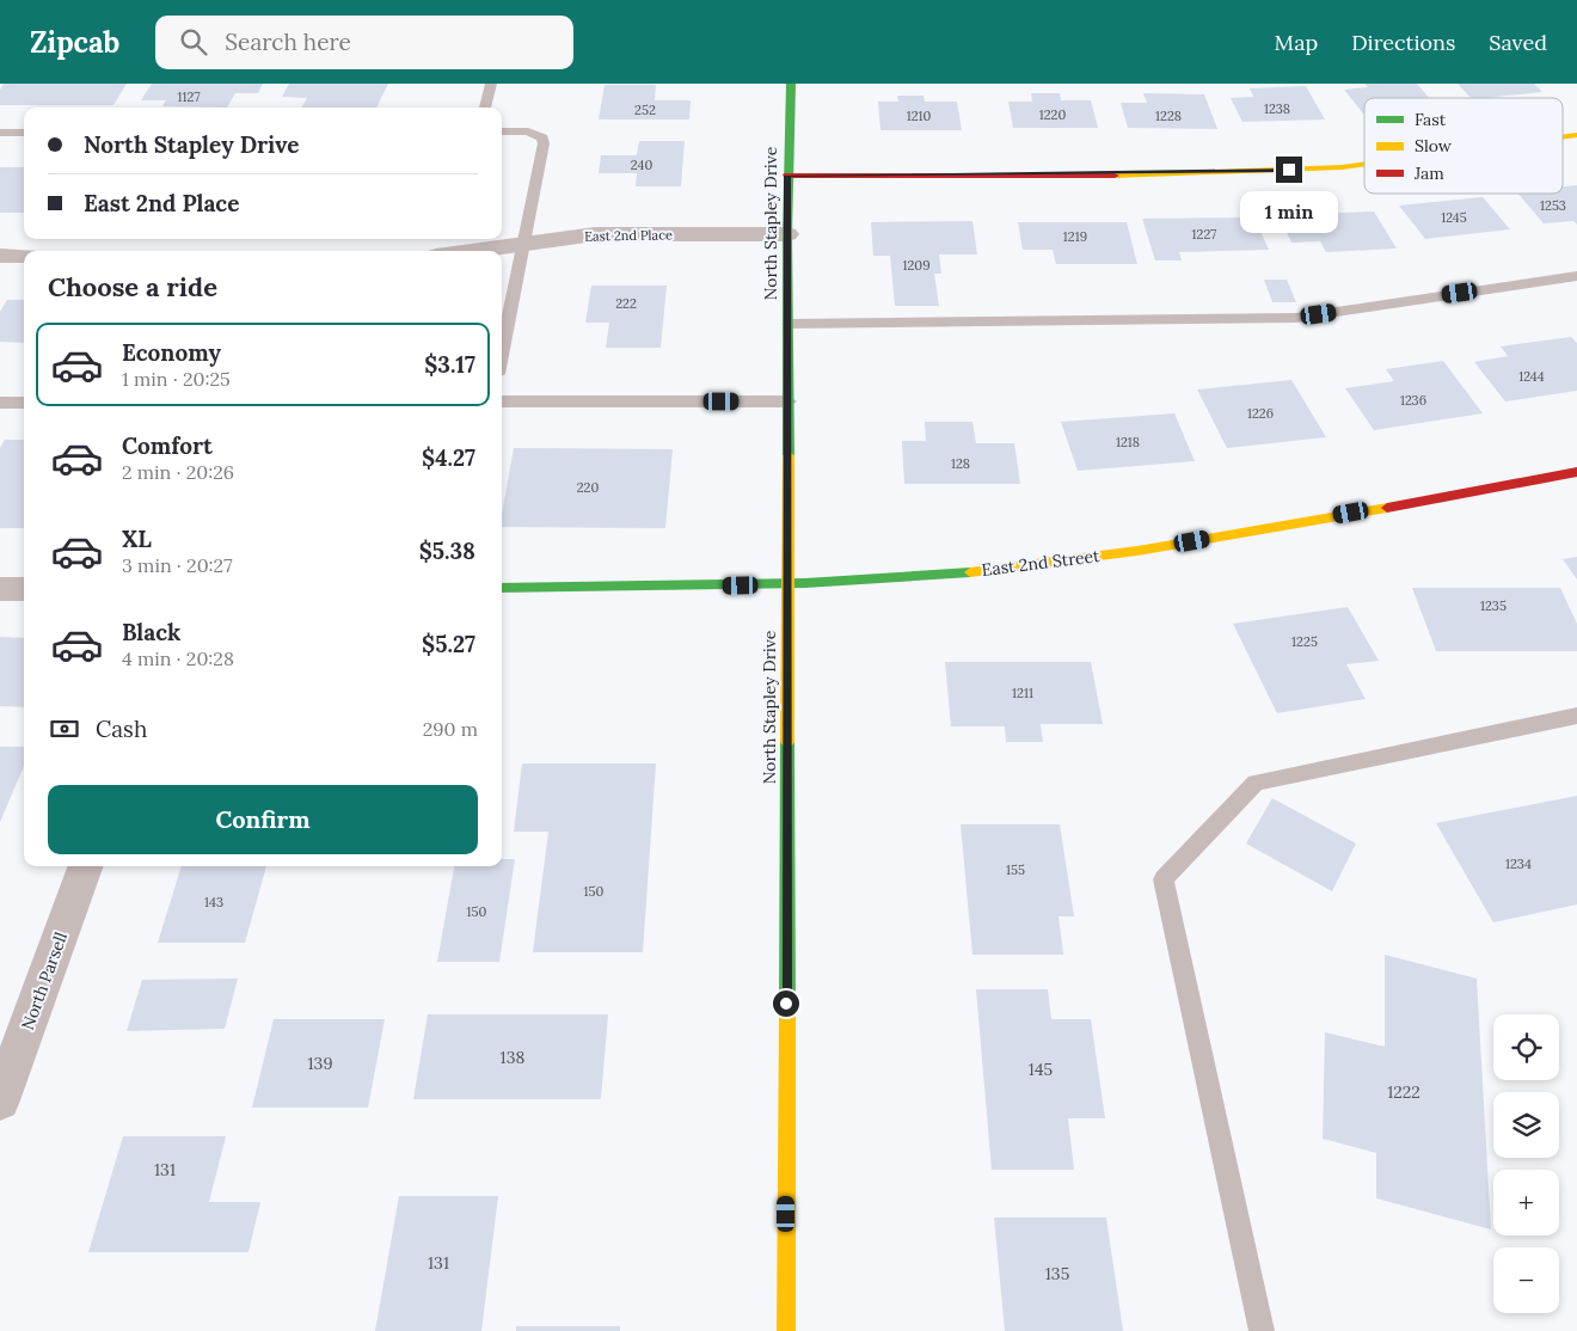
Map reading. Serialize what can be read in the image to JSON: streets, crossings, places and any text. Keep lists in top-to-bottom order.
{
  "streets": {
    "street": [
      "North Stapley Drive",
      "East 2nd Place",
      "East 2nd Street",
      "North Parsell"
    ]
  },
  "crossings": [
    ["North Stapley Drive", "East 2nd Place"],
    ["North Stapley Drive", "East 2nd Street"]
  ],
  "house_numbers": [
    "1127",
    "1238",
    "252",
    "1220",
    "1210",
    "1228",
    "240",
    "1253",
    "1245",
    "1227",
    "1219",
    "1209",
    "222",
    "1244",
    "1236",
    "1226",
    "1218",
    "128",
    "220",
    "1235",
    "1225",
    "1211",
    "1234",
    "155",
    "150",
    "143",
    "150",
    "138",
    "139",
    "145",
    "1222",
    "131",
    "131",
    "135"
  ],
  "legend": ["Fast", "Slow", "Jam"],
  "page": {
    "header": "Zipcab",
    "search": "Search here",
    "nav": ["Map", "Directions", "Saved"],
    "banner": ["North Stapley Drive", "East 2nd Place"],
    "bubble": "1 min",
    "heading": "Choose a ride",
    "list": [
      {
        "name": "Economy",
        "note": "1 min · 20:25",
        "value": "$3.17"
      },
      {
        "name": "Comfort",
        "note": "2 min · 20:26",
        "value": "$4.27"
      },
      {
        "name": "XL",
        "note": "3 min · 20:27",
        "value": "$5.38"
      },
      {
        "name": "Black",
        "note": "4 min · 20:28",
        "value": "$5.27"
      }
    ],
    "pay": ["Cash", "290 m"],
    "buttons": "Confirm",
    "map_buttons": ["+", "−"]
  }
}
